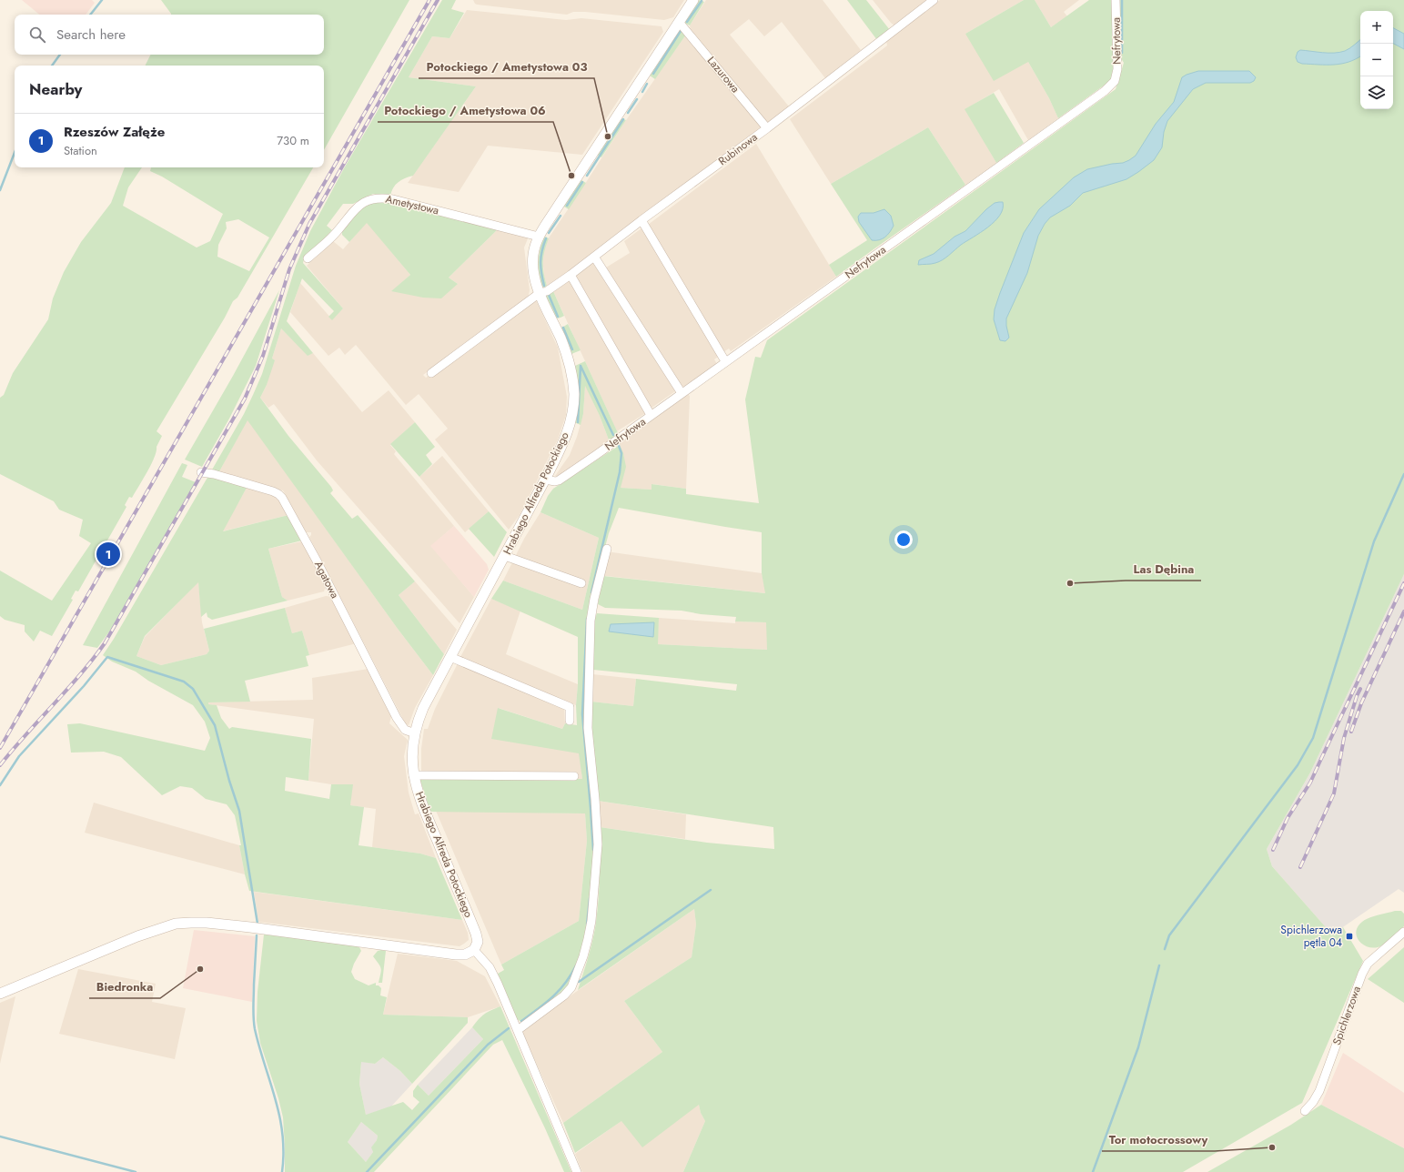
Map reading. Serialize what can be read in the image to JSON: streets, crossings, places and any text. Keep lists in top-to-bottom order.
{
  "streets": {
    "street": [
      "Nefrytowa",
      "Lazurowa",
      "Rubinowa",
      "Ametystowa",
      "Hrabiego Alfreda Potockiego",
      "Agatowa",
      "Spichlerzowa"
    ]
  },
  "crossings": [
    ["Nefrytowa", "Hrabiego Alfreda Potockiego"],
    ["Lazurowa", "Rubinowa"],
    ["Lazurowa", "Hrabiego Alfreda Potockiego"],
    ["Rubinowa", "Hrabiego Alfreda Potockiego"],
    ["Ametystowa", "Hrabiego Alfreda Potockiego"],
    ["Hrabiego Alfreda Potockiego", "Agatowa"]
  ],
  "places": {
    "other": [
      "Potockiego / Ametystowa 03",
      "Potockiego / Ametystowa 06",
      "Las Dębina",
      "Biedronka",
      "Tor motocrossowy"
    ],
    "transit": ["Spichlerzowa pętla 04"]
  },
  "page": {
    "map_buttons": ["+", "−"],
    "search": "Search here",
    "heading": "Nearby",
    "list": [
      {
        "mark": "1",
        "name": "Rzeszów Załęże",
        "note": "Station",
        "value": "730 m"
      }
    ],
    "pins": "1"
  }
}
